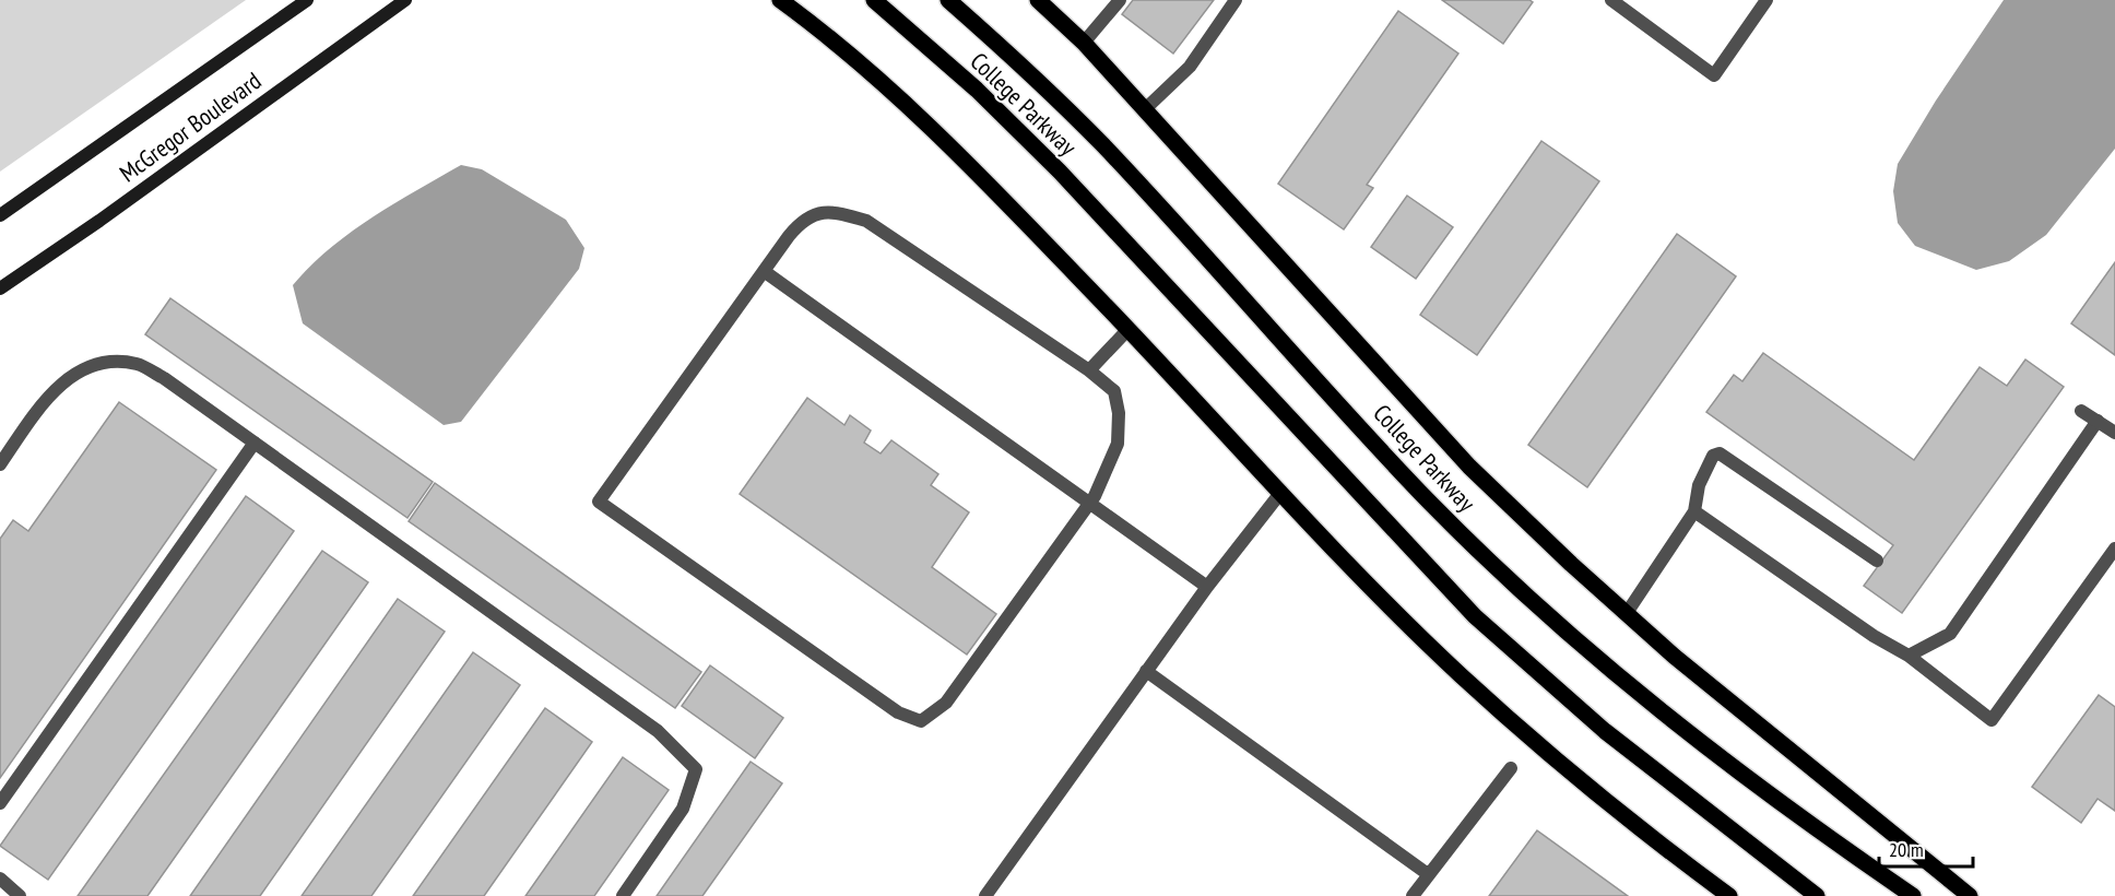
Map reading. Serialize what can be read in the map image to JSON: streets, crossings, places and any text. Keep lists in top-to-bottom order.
{
  "streets": {
    "main road": ["College Parkway", "McGregor Boulevard"]
  },
  "scale_bar": "20 m"
}
